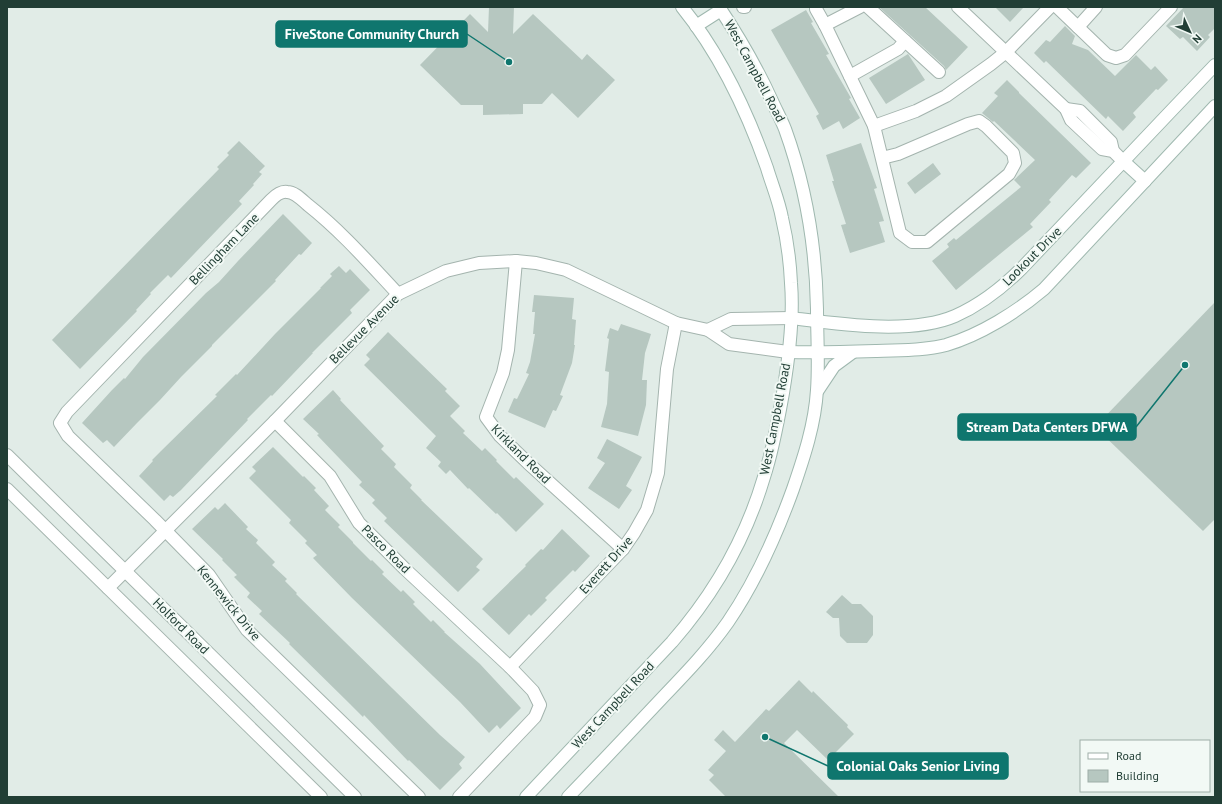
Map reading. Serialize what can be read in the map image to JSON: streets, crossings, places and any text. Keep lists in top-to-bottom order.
{
  "streets": {
    "street": [
      "West Campbell Road",
      "Bellingham Lane",
      "Lookout Drive",
      "Bellevue Avenue",
      "Kirkland Road",
      "Pasco Road",
      "Everett Drive",
      "Kennewick Drive",
      "Holford Road"
    ]
  },
  "crossings": [
    ["West Campbell Road", "Lookout Drive"],
    ["West Campbell Road", "Bellevue Avenue"],
    ["Bellingham Lane", "Bellevue Avenue"],
    ["Bellingham Lane", "Kennewick Drive"],
    ["Bellevue Avenue", "Kirkland Road"],
    ["Bellevue Avenue", "Pasco Road"],
    ["Bellevue Avenue", "Everett Drive"],
    ["Bellevue Avenue", "Kennewick Drive"],
    ["Bellevue Avenue", "Holford Road"],
    ["Kirkland Road", "Everett Drive"],
    ["Pasco Road", "Everett Drive"]
  ],
  "places": ["FiveStone Community Church", "Stream Data Centers DFWA", "Colonial Oaks Senior Living"],
  "legend": ["Road", "Building"],
  "north": "bottom right"
}
